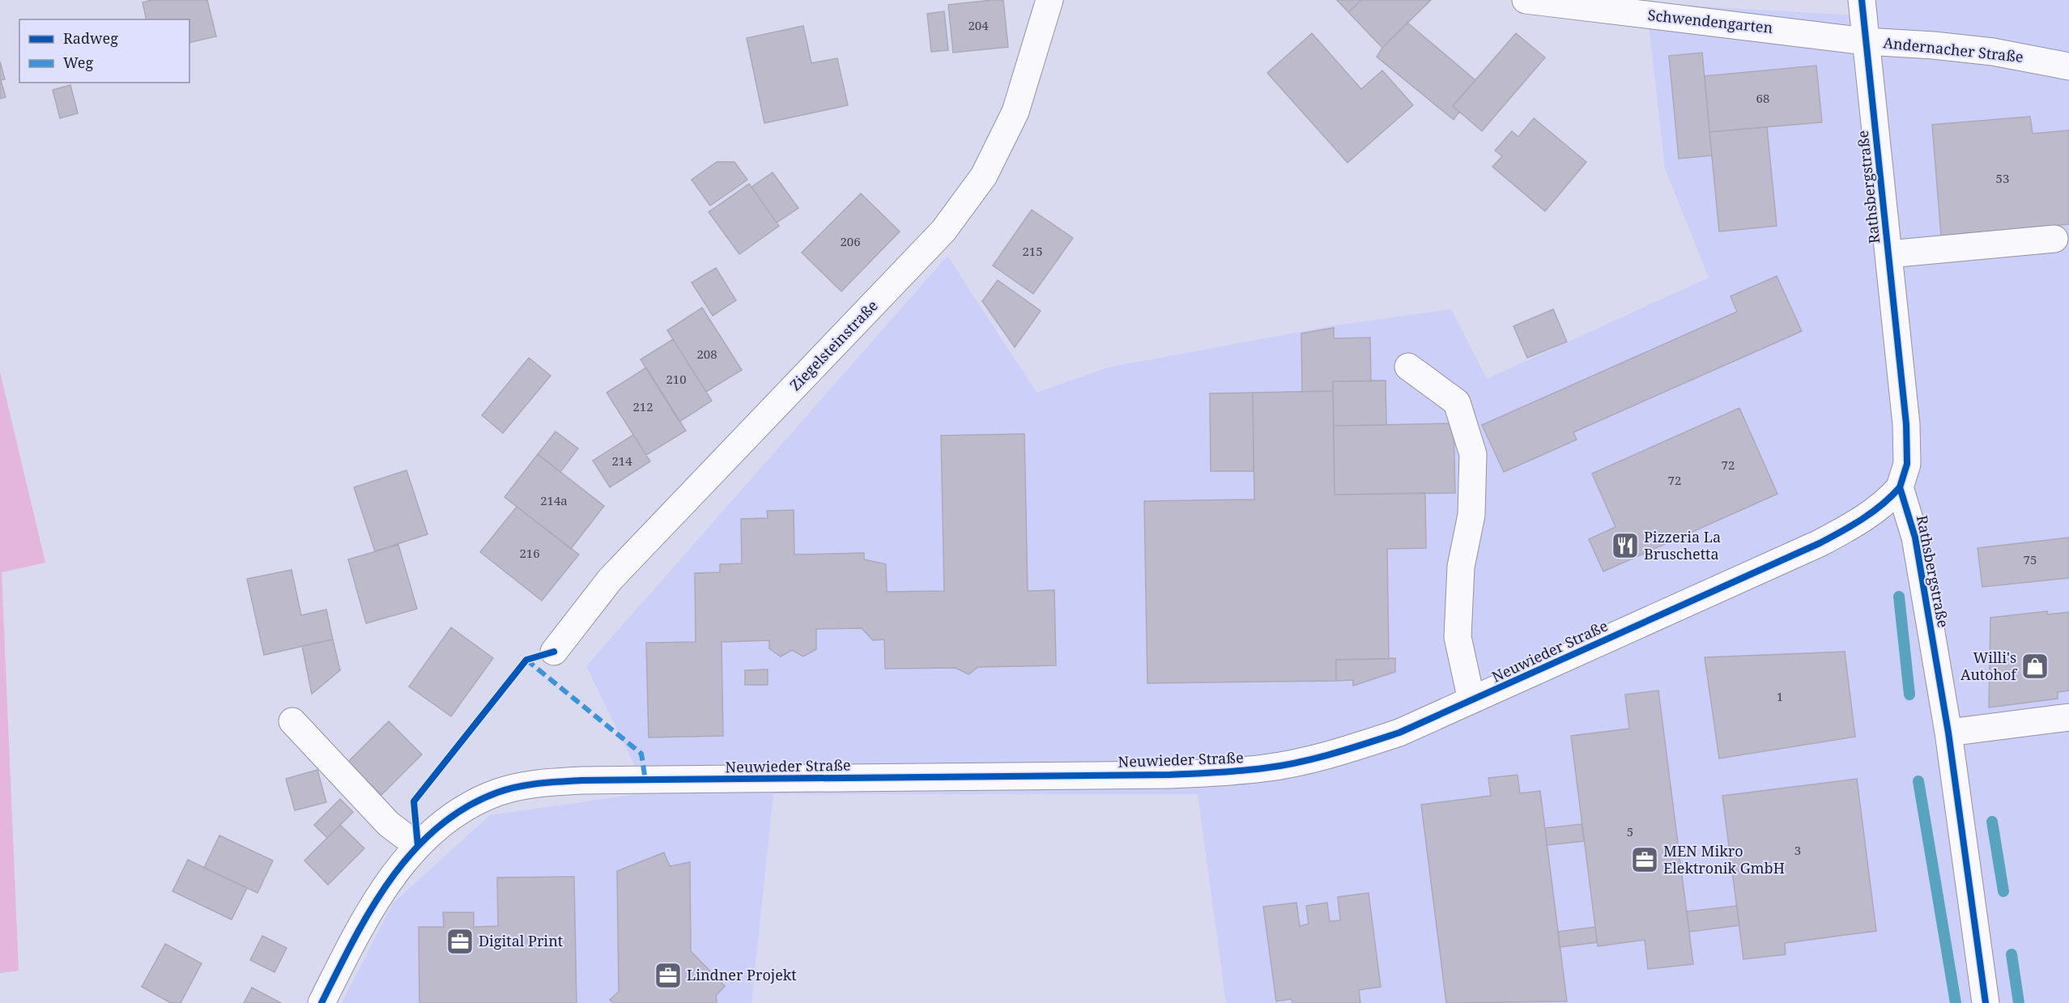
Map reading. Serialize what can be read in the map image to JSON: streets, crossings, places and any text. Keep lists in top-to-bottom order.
{
  "streets": {
    "street": [
      "Schwendengarten",
      "Andernacher Straße",
      "Rathsbergstraße",
      "Ziegelsteinstraße",
      "Neuwieder Straße"
    ]
  },
  "crossings": [
    ["Schwendengarten", "Andernacher Straße"],
    ["Schwendengarten", "Rathsbergstraße"],
    ["Andernacher Straße", "Rathsbergstraße"],
    ["Rathsbergstraße", "Neuwieder Straße"]
  ],
  "places": {
    "restaurant": ["Pizzeria La Bruschetta"],
    "shop": ["Willi's Autohof"],
    "office": ["MEN Mikro Elektronik GmbH", "Digital Print", "Lindner Projekt"]
  },
  "house_numbers": [
    "204",
    "68",
    "53",
    "206",
    "215",
    "208",
    "210",
    "212",
    "214",
    "72",
    "72",
    "214a",
    "216",
    "75",
    "1",
    "5",
    "3"
  ],
  "legend": ["Radweg", "Weg"]
}
